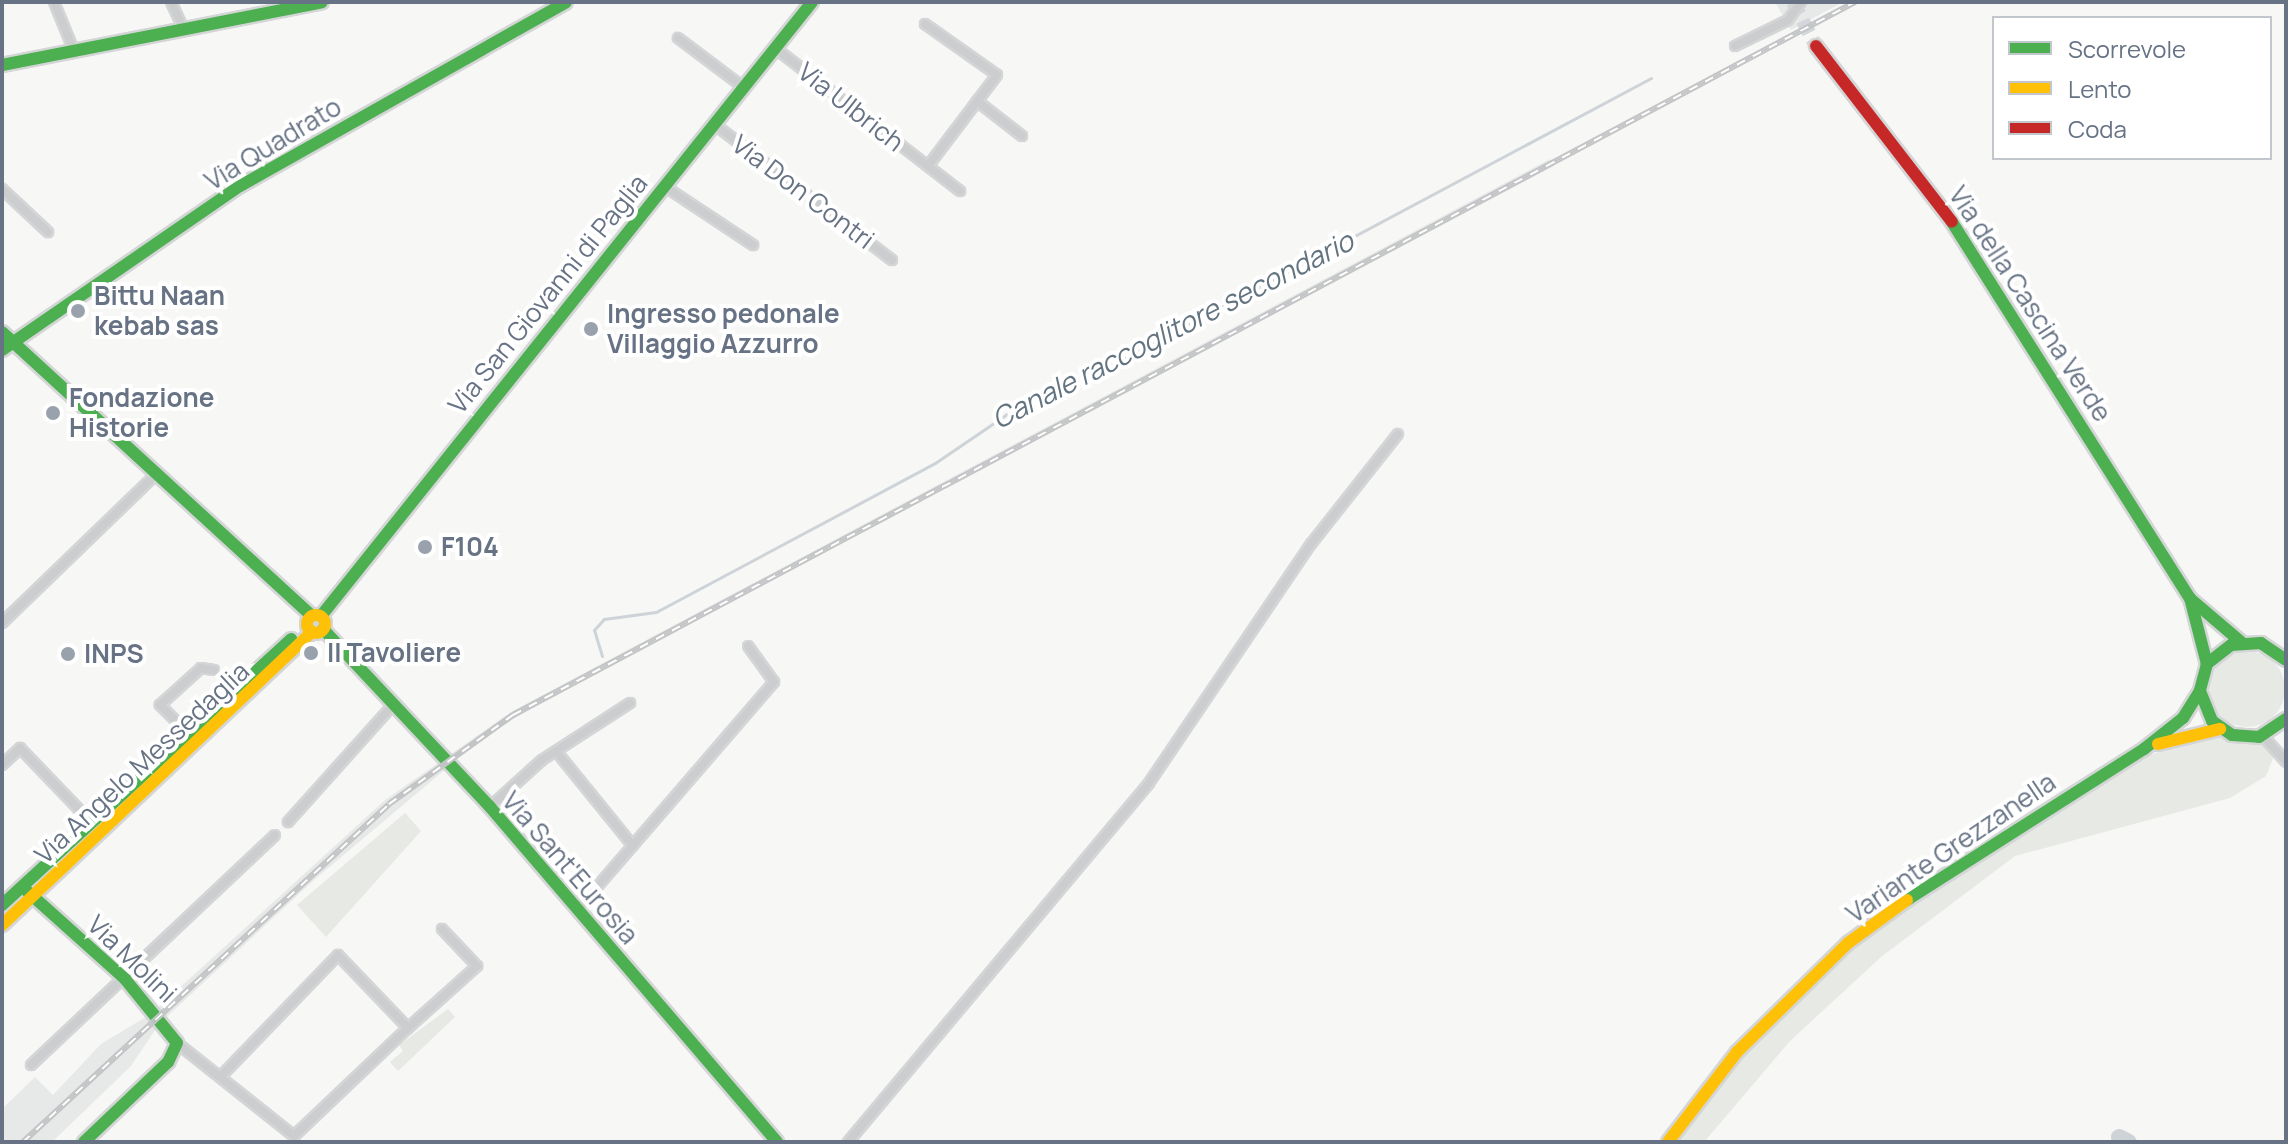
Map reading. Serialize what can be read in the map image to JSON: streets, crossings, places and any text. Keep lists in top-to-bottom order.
{
  "streets": {
    "main road": [
      "Via Quadrato",
      "Via San Giovanni di Paglia",
      "Via della Cascina Verde",
      "Via Angelo Messedaglia",
      "Variante Grezzanella",
      "Via Sant'Eurosia",
      "Via Molini"
    ],
    "street": ["Via Ulbrich", "Via Don Contri"]
  },
  "crossings": [
    ["Via Ulbrich", "Via San Giovanni di Paglia"],
    ["Via Quadrato", "Via Sant'Eurosia"],
    ["Via Don Contri", "Via San Giovanni di Paglia"],
    ["Via San Giovanni di Paglia", "Via Angelo Messedaglia"],
    ["Via San Giovanni di Paglia", "Via Sant'Eurosia"],
    ["Via Angelo Messedaglia", "Via Sant'Eurosia"],
    ["Via Angelo Messedaglia", "Via Molini"]
  ],
  "water": ["Canale raccoglitore secondario"],
  "places": [
    "Bittu Naan kebab sas",
    "Ingresso pedonale Villaggio Azzurro",
    "Fondazione Historie",
    "F104",
    "Il Tavoliere",
    "INPS"
  ],
  "legend": ["Scorrevole", "Lento", "Coda"]
}
